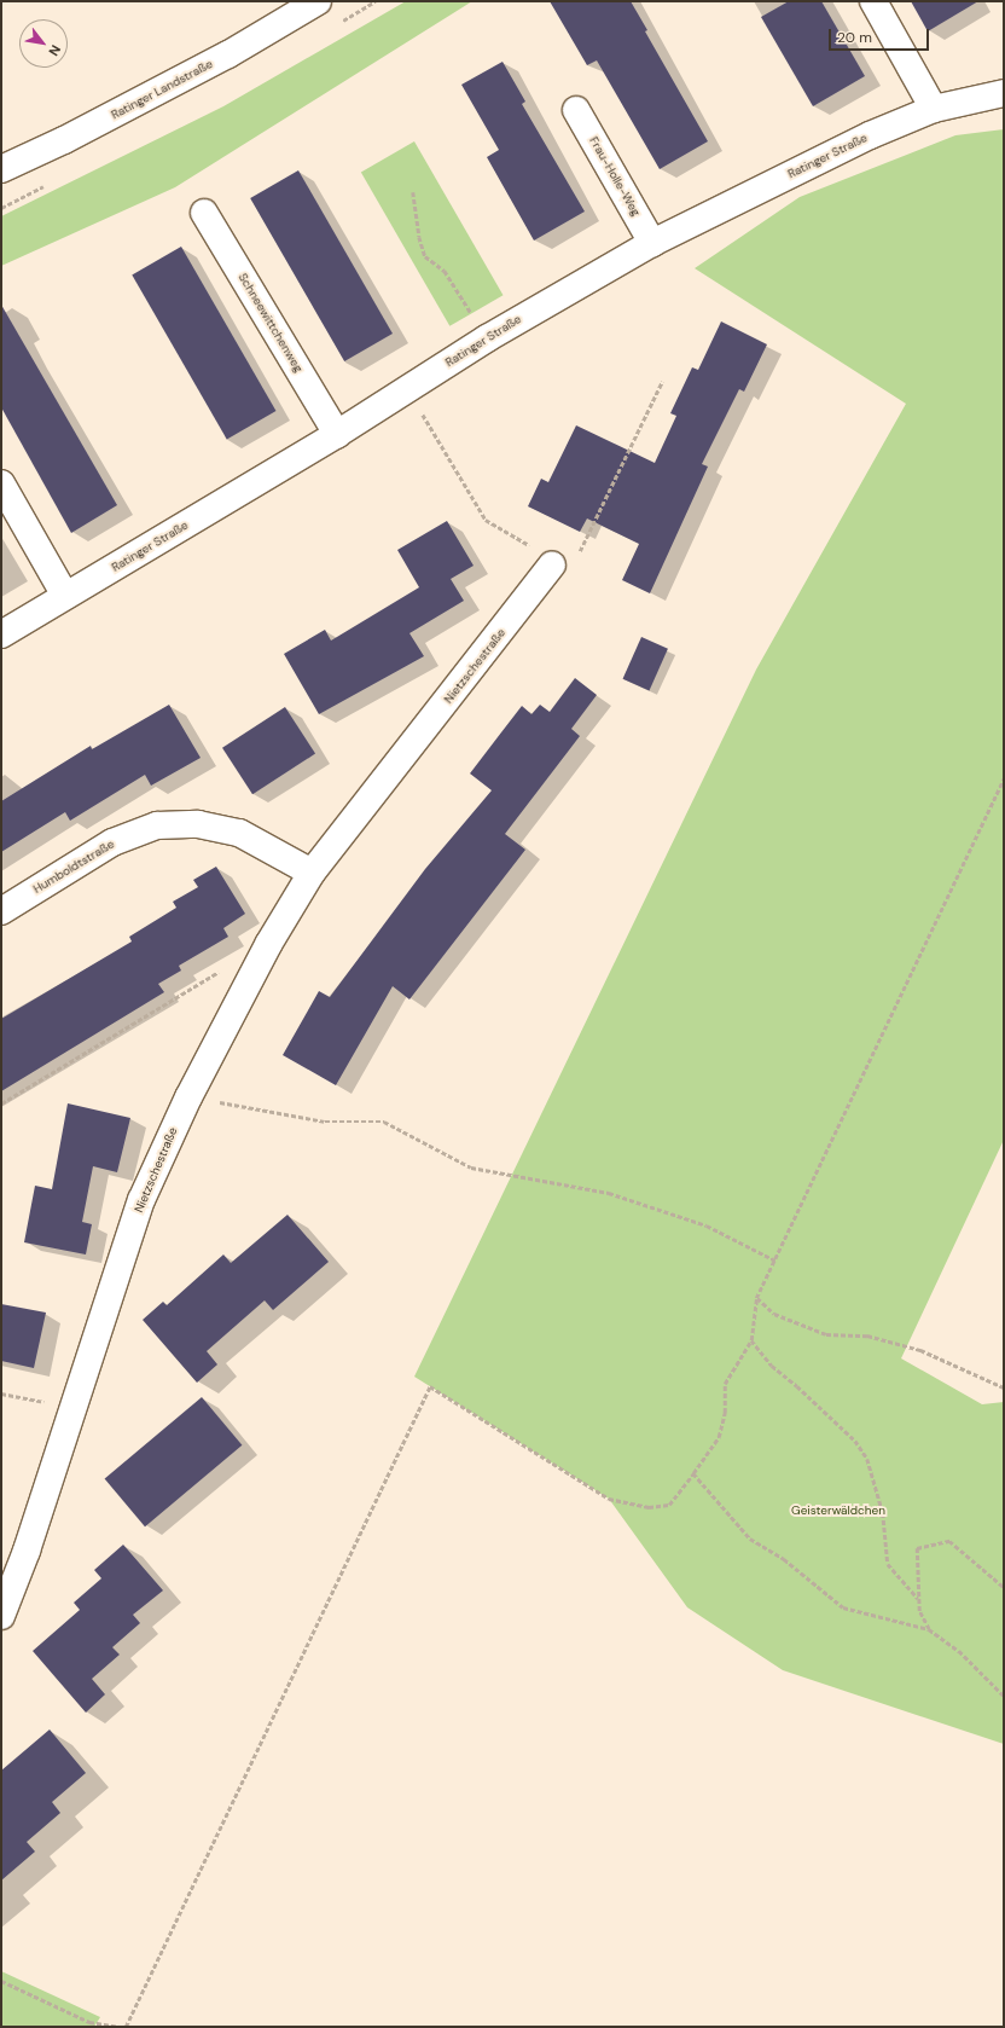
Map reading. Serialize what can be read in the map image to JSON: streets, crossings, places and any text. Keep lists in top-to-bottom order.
{
  "streets": {
    "street": [
      "Ratinger Landstraße",
      "Ratinger Straße",
      "Frau-Holle-Weg",
      "Schneewittchenweg",
      "Nietzschestraße",
      "Humboldtstraße"
    ]
  },
  "crossings": [
    ["Ratinger Straße", "Frau-Holle-Weg"],
    ["Ratinger Straße", "Schneewittchenweg"],
    ["Nietzschestraße", "Humboldtstraße"]
  ],
  "parks": ["Geisterwäldchen"],
  "scale_bar": "20 m",
  "north": "bottom right"
}
